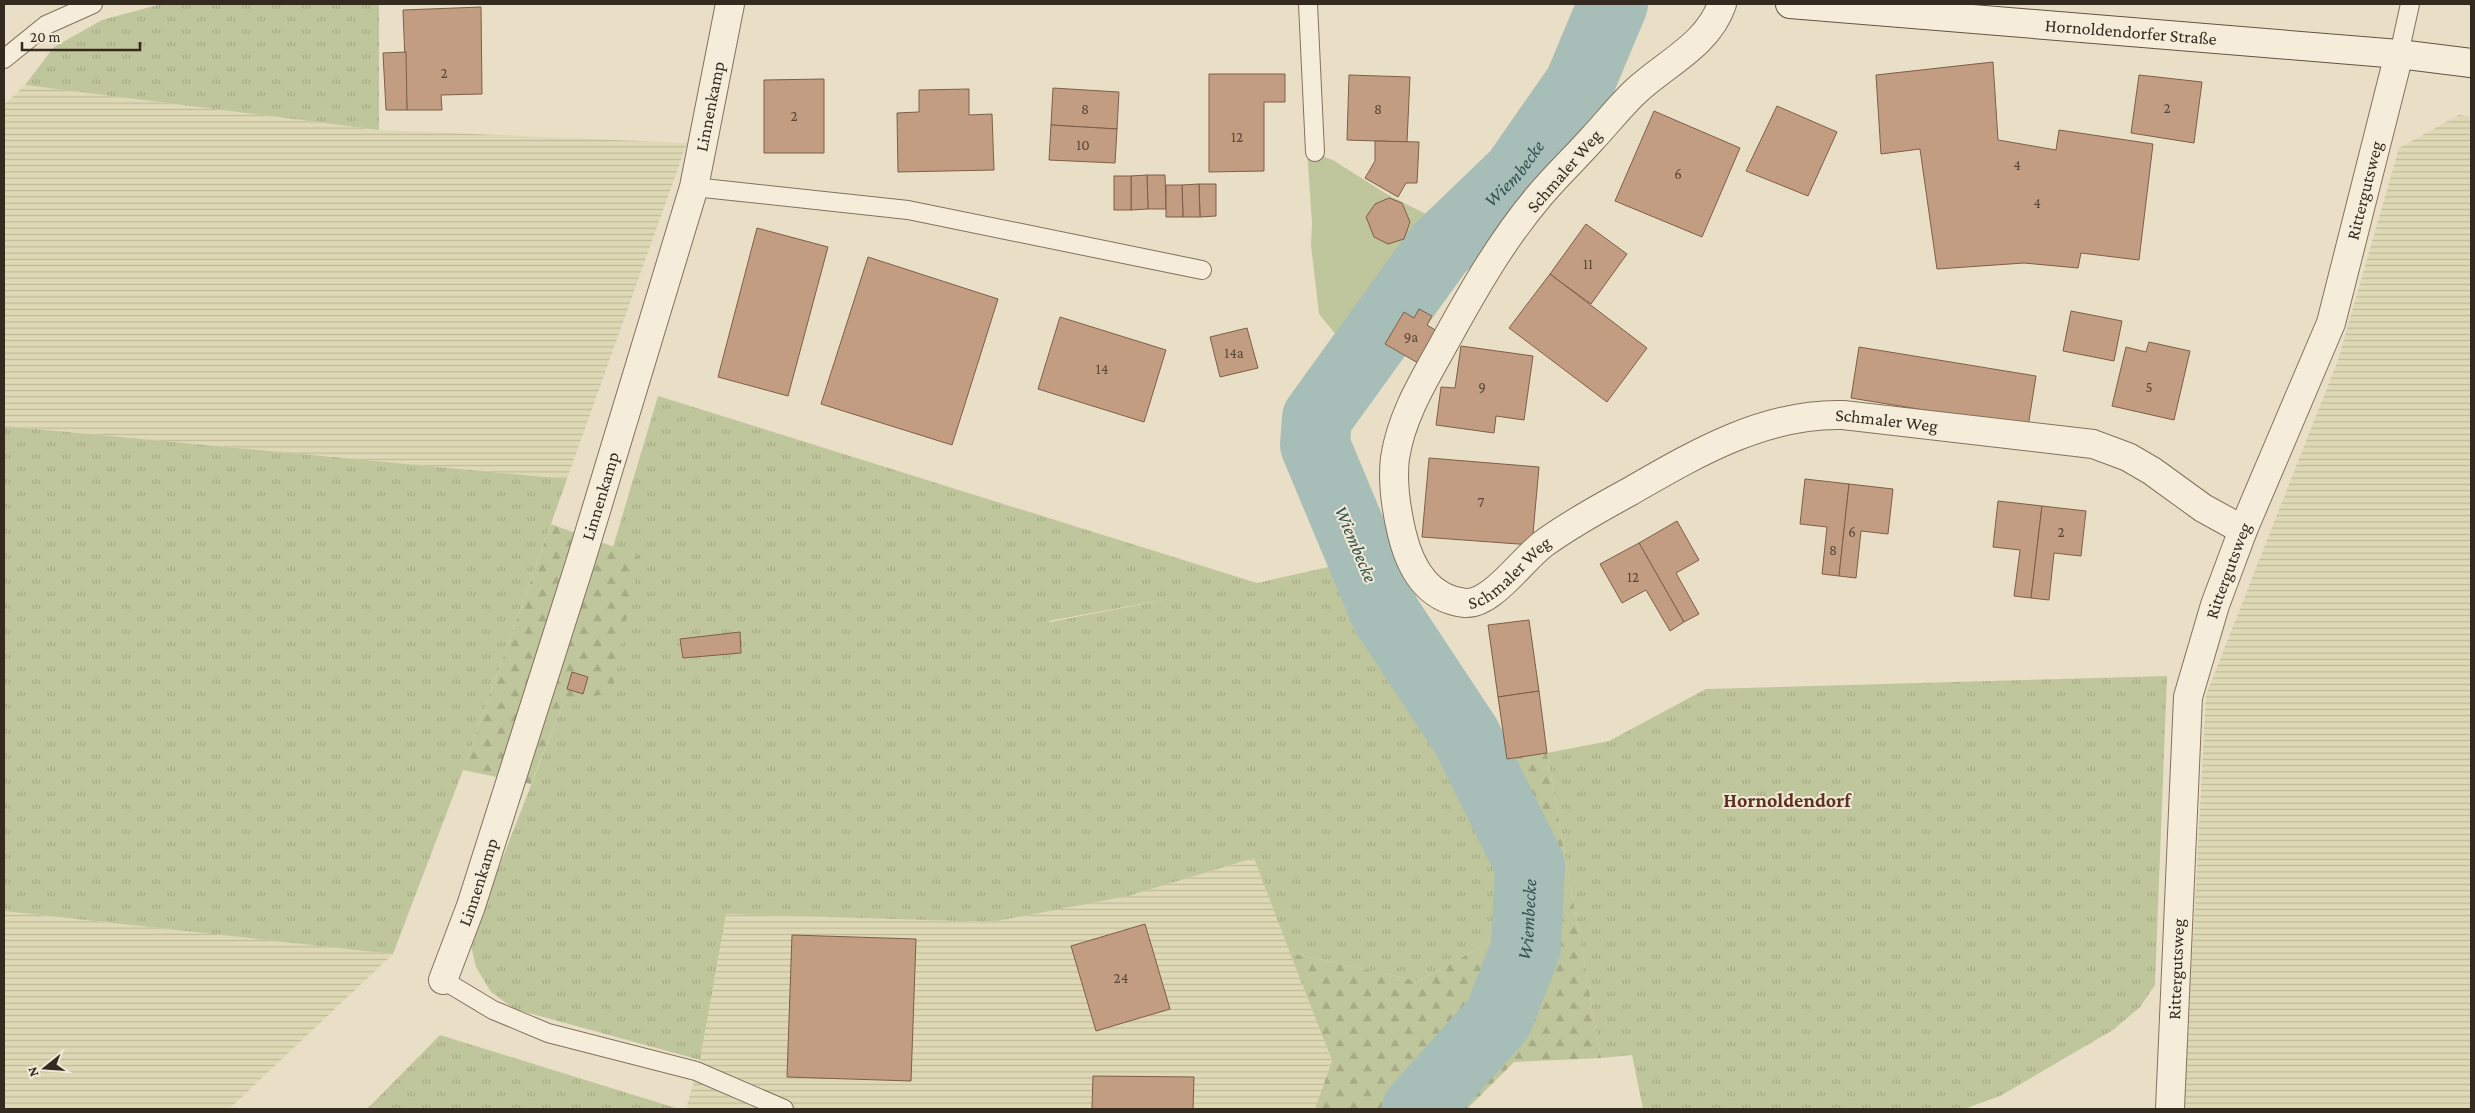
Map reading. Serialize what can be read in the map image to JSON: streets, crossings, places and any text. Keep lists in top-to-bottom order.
{
  "streets": {
    "street": [
      "Hornoldendorfer Straße",
      "Linnenkamp",
      "Schmaler Weg",
      "Rittergutsweg"
    ]
  },
  "crossings": [
    ["Hornoldendorfer Straße", "Rittergutsweg"],
    ["Schmaler Weg", "Rittergutsweg"]
  ],
  "districts": ["Hornoldendorf"],
  "water": ["Wiembecke"],
  "house_numbers": [
    "2",
    "2",
    "8",
    "8",
    "2",
    "12",
    "10",
    "4",
    "6",
    "4",
    "11",
    "9a",
    "14a",
    "14",
    "9",
    "5",
    "7",
    "6",
    "2",
    "8",
    "12",
    "24"
  ],
  "scale_bar": "20 m",
  "north": "left"
}
